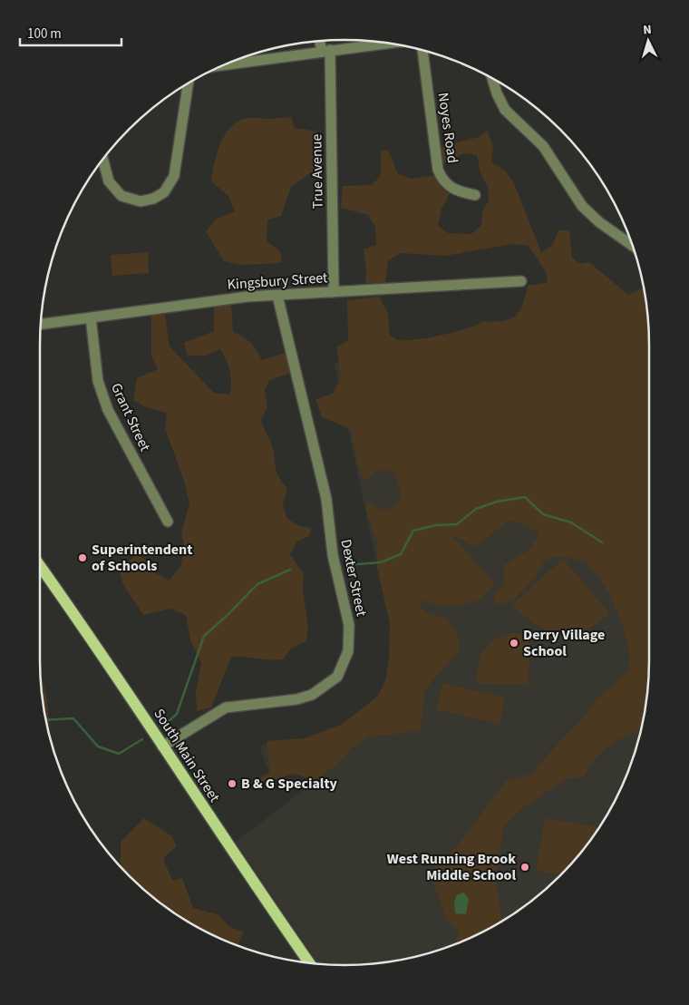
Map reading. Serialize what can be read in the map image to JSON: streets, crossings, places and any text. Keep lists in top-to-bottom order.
{
  "streets": {
    "main road": ["South Main Street"],
    "street": [
      "Noyes Road",
      "True Avenue",
      "Kingsbury Street",
      "Grant Street",
      "Dexter Street"
    ]
  },
  "crossings": [
    ["True Avenue", "Kingsbury Street"],
    ["Kingsbury Street", "Grant Street"],
    ["Kingsbury Street", "Dexter Street"],
    ["Dexter Street", "South Main Street"]
  ],
  "places": [
    "Superintendent of Schools",
    "Derry Village School",
    "B & G Specialty",
    "West Running Brook Middle School"
  ],
  "scale_bar": "100 m",
  "north": "top"
}
